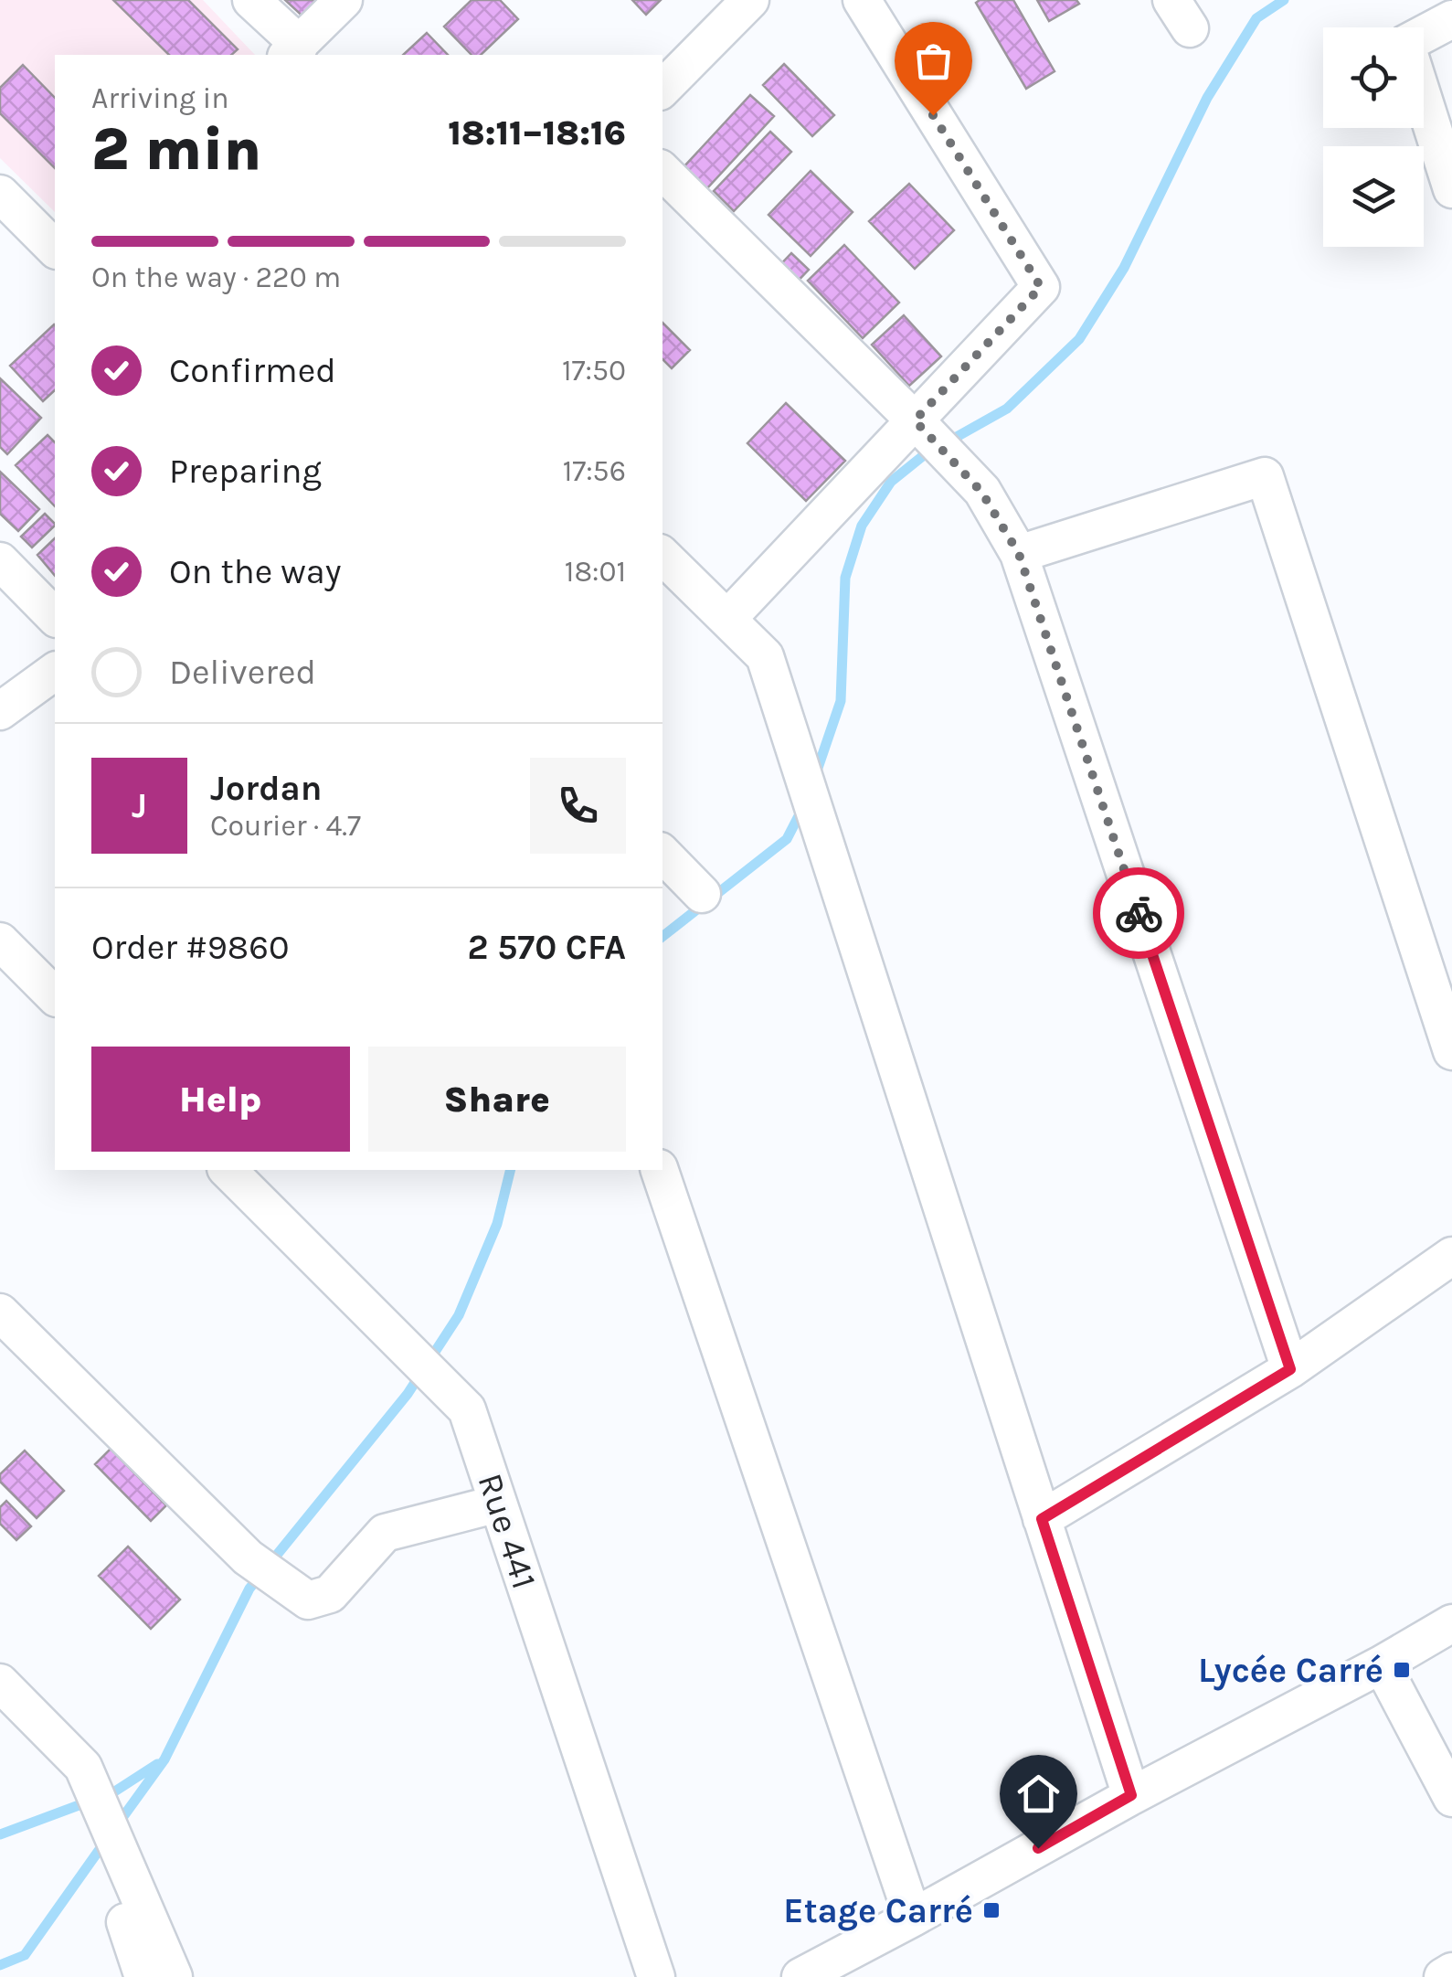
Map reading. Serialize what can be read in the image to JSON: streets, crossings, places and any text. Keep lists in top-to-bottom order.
{
  "streets": {
    "street": ["Rue 441"]
  },
  "places": {
    "transit": ["Lycée Carré", "Etage Carré"]
  },
  "page": {
    "heading": ["2 min", "Arriving in", "18:11–18:16"],
    "panel": [
      "Jordan",
      "Courier · 4.7",
      "Order #9860",
      "2 570 CFA"
    ],
    "bar": "On the way · 220 m",
    "list": [
      ["Confirmed", "17:50"],
      ["Preparing", "17:56"],
      ["On the way", "18:01"],
      "Delivered"
    ],
    "round": "J",
    "buttons": ["Help", "Share"]
  }
}
